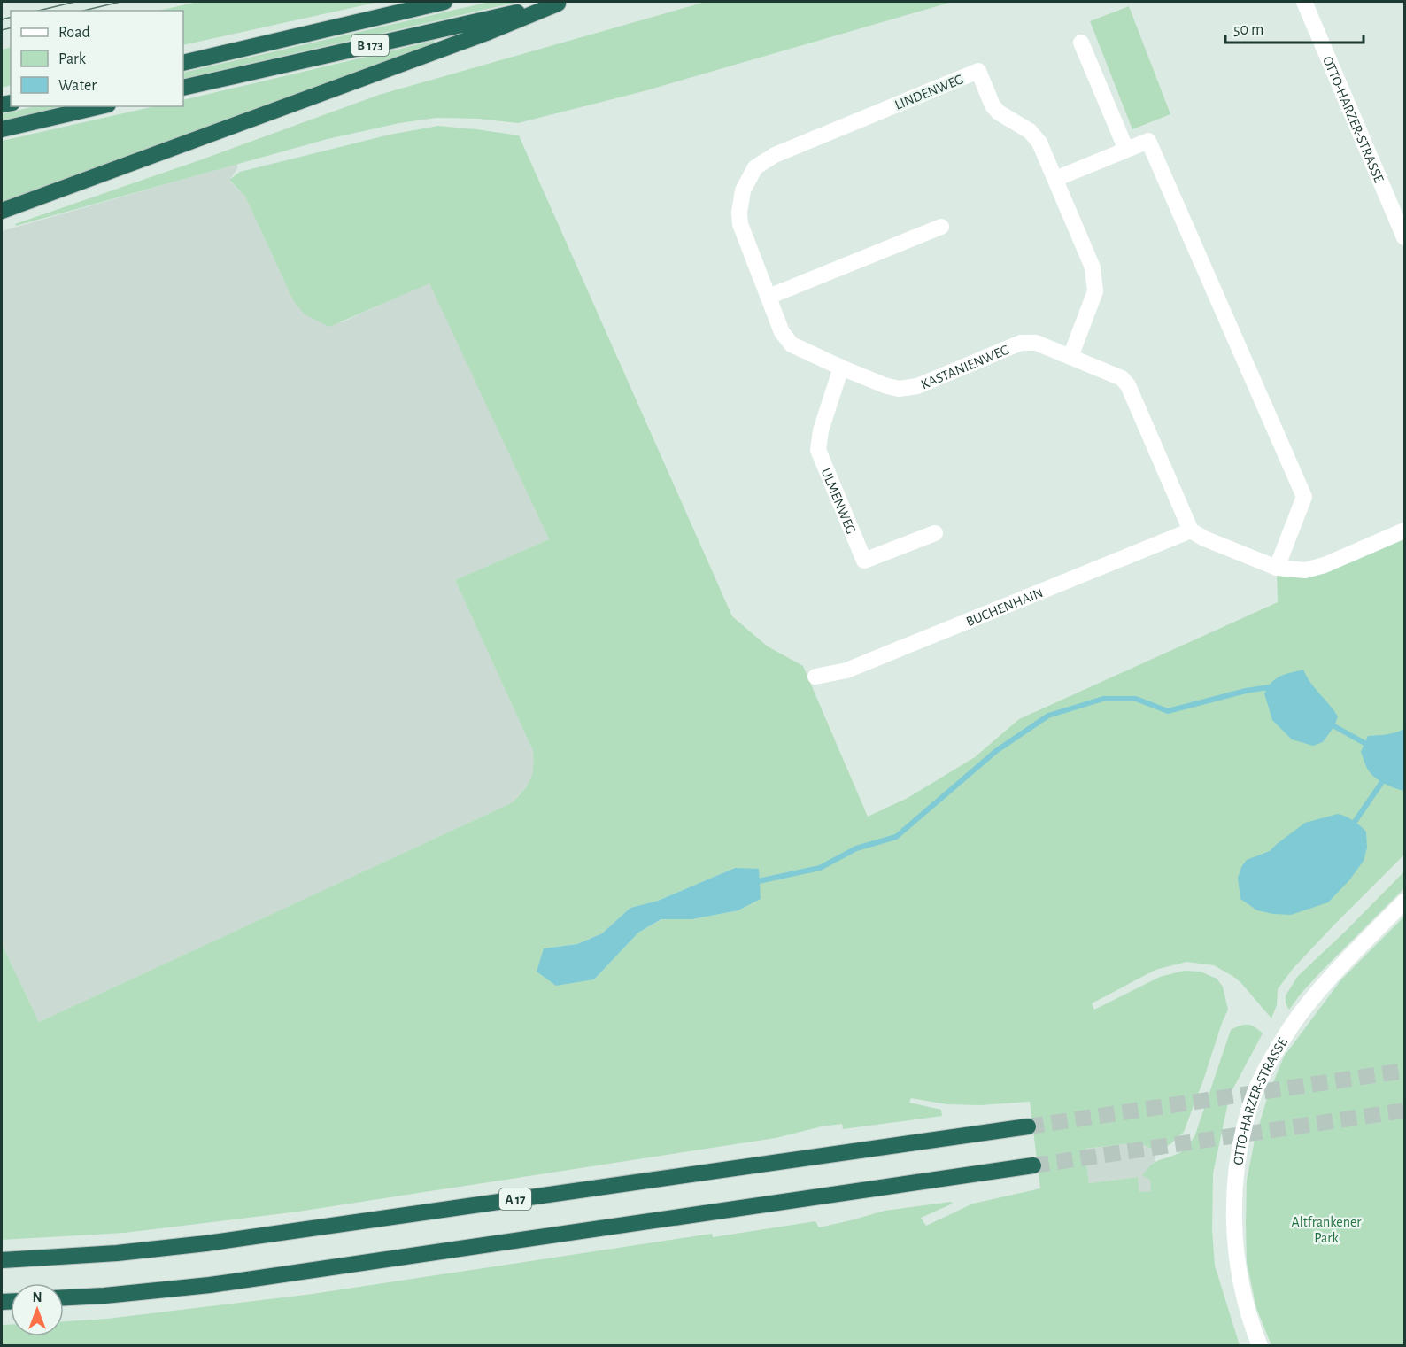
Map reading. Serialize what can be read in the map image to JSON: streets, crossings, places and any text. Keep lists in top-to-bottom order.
{
  "streets": {
    "highway": ["B 173", "A 17"],
    "street": [
      "LINDENWEG",
      "OTTO-HARZER-STRASSE",
      "KASTANIENWEG",
      "ULMENWEG",
      "BUCHENHAIN"
    ]
  },
  "crossings": [
    ["LINDENWEG", "KASTANIENWEG"],
    ["KASTANIENWEG", "ULMENWEG"],
    ["KASTANIENWEG", "BUCHENHAIN"]
  ],
  "parks": ["Altfrankener Park"],
  "legend": ["Road", "Park", "Water"],
  "scale_bar": "50 m",
  "north": "top"
}
